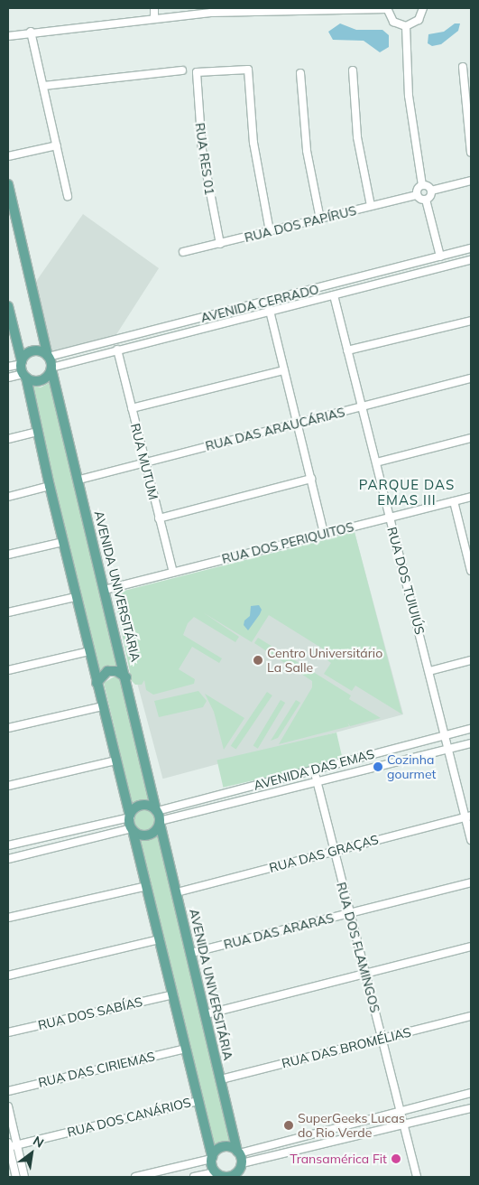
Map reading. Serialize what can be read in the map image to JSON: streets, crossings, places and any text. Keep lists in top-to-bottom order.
{
  "streets": {
    "main road": ["AVENIDA UNIVERSITÁRIA"],
    "street": [
      "RUA RES 01",
      "RUA DOS PAPÍRUS",
      "AVENIDA CERRADO",
      "RUA DAS ARAUCÁRIAS",
      "RUA MUTUM",
      "RUA DOS PERIQUITOS",
      "RUA DOS TUIUIÚS",
      "AVENIDA DAS EMAS",
      "RUA DAS GRAÇAS",
      "RUA DAS ARARAS",
      "RUA DOS FLAMINGOS",
      "RUA DOS SABÍAS",
      "RUA DAS BROMÉLIAS",
      "RUA DAS CIRIEMAS",
      "RUA DOS CANÁRIOS"
    ]
  },
  "crossings": [
    ["RUA RES 01", "RUA DOS PAPÍRUS"],
    ["AVENIDA CERRADO", "RUA MUTUM"],
    ["AVENIDA CERRADO", "RUA DOS TUIUIÚS"],
    ["AVENIDA CERRADO", "AVENIDA UNIVERSITÁRIA"],
    ["RUA DAS ARAUCÁRIAS", "RUA MUTUM"],
    ["RUA DAS ARAUCÁRIAS", "RUA DOS TUIUIÚS"],
    ["RUA DAS ARAUCÁRIAS", "AVENIDA UNIVERSITÁRIA"],
    ["RUA MUTUM", "RUA DOS PERIQUITOS"],
    ["RUA DOS PERIQUITOS", "RUA DOS TUIUIÚS"],
    ["RUA DOS PERIQUITOS", "AVENIDA UNIVERSITÁRIA"],
    ["RUA DOS TUIUIÚS", "AVENIDA DAS EMAS"],
    ["RUA DOS TUIUIÚS", "RUA DAS GRAÇAS"],
    ["AVENIDA UNIVERSITÁRIA", "AVENIDA DAS EMAS"],
    ["AVENIDA UNIVERSITÁRIA", "RUA DAS GRAÇAS"],
    ["AVENIDA UNIVERSITÁRIA", "RUA DAS ARARAS"],
    ["AVENIDA UNIVERSITÁRIA", "RUA DAS BROMÉLIAS"],
    ["AVENIDA DAS EMAS", "RUA DOS FLAMINGOS"],
    ["RUA DAS GRAÇAS", "RUA DOS FLAMINGOS"],
    ["RUA DAS ARARAS", "RUA DOS FLAMINGOS"],
    ["RUA DOS FLAMINGOS", "RUA DAS BROMÉLIAS"]
  ],
  "districts": ["PARQUE DAS EMAS III"],
  "places": [
    "Centro Universitário La Salle",
    "Cozinha gourmet",
    "SuperGeeks Lucas do Rio Verde",
    "Transamérica Fit"
  ],
  "north": "top right"
}
